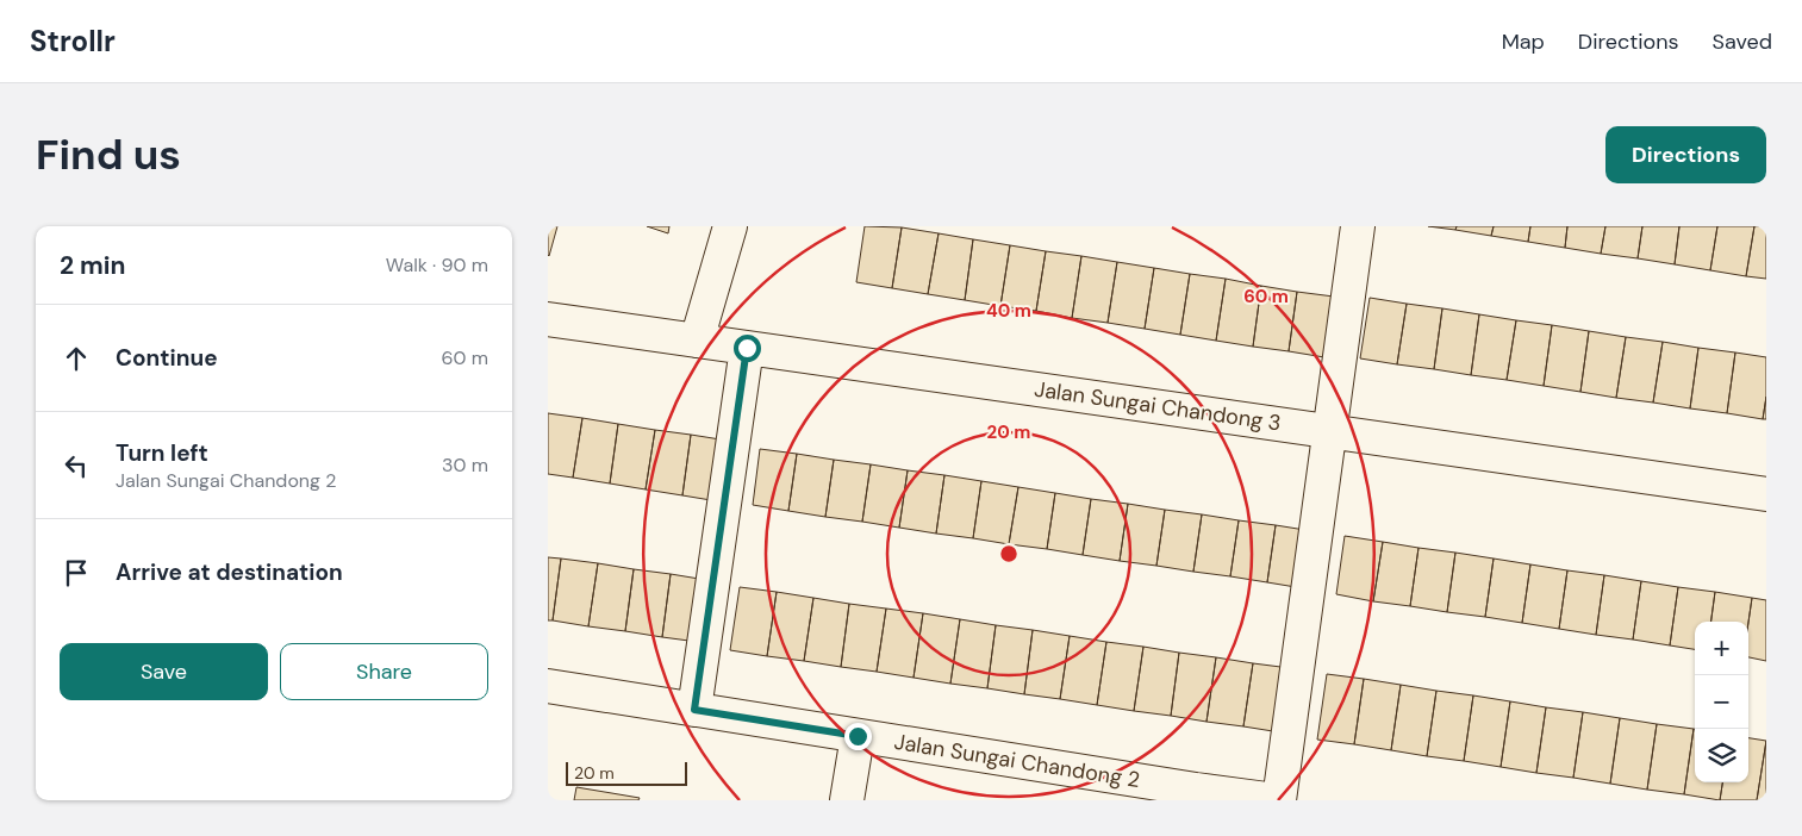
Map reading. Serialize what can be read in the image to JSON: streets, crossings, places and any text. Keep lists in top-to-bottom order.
{
  "streets": {
    "street": ["Jalan Sungai Chandong 3", "Jalan Sungai Chandong 2"]
  },
  "scale_bar": "20 m",
  "page": {
    "header": "Strollr",
    "nav": ["Map", "Directions", "Saved"],
    "buttons": [
      "Directions",
      ["Save", "Share"]
    ],
    "title": "Find us",
    "heading": ["2 min", "Walk · 90 m"],
    "list": [
      ["Continue", "60 m"],
      ["Turn left", "Jalan Sungai Chandong 2", "30 m"],
      "Arrive at destination"
    ],
    "map_buttons": ["+", "−"],
    "scale": "20 m"
  },
  "rings": ["60 m", "40 m", "20 m"]
}
